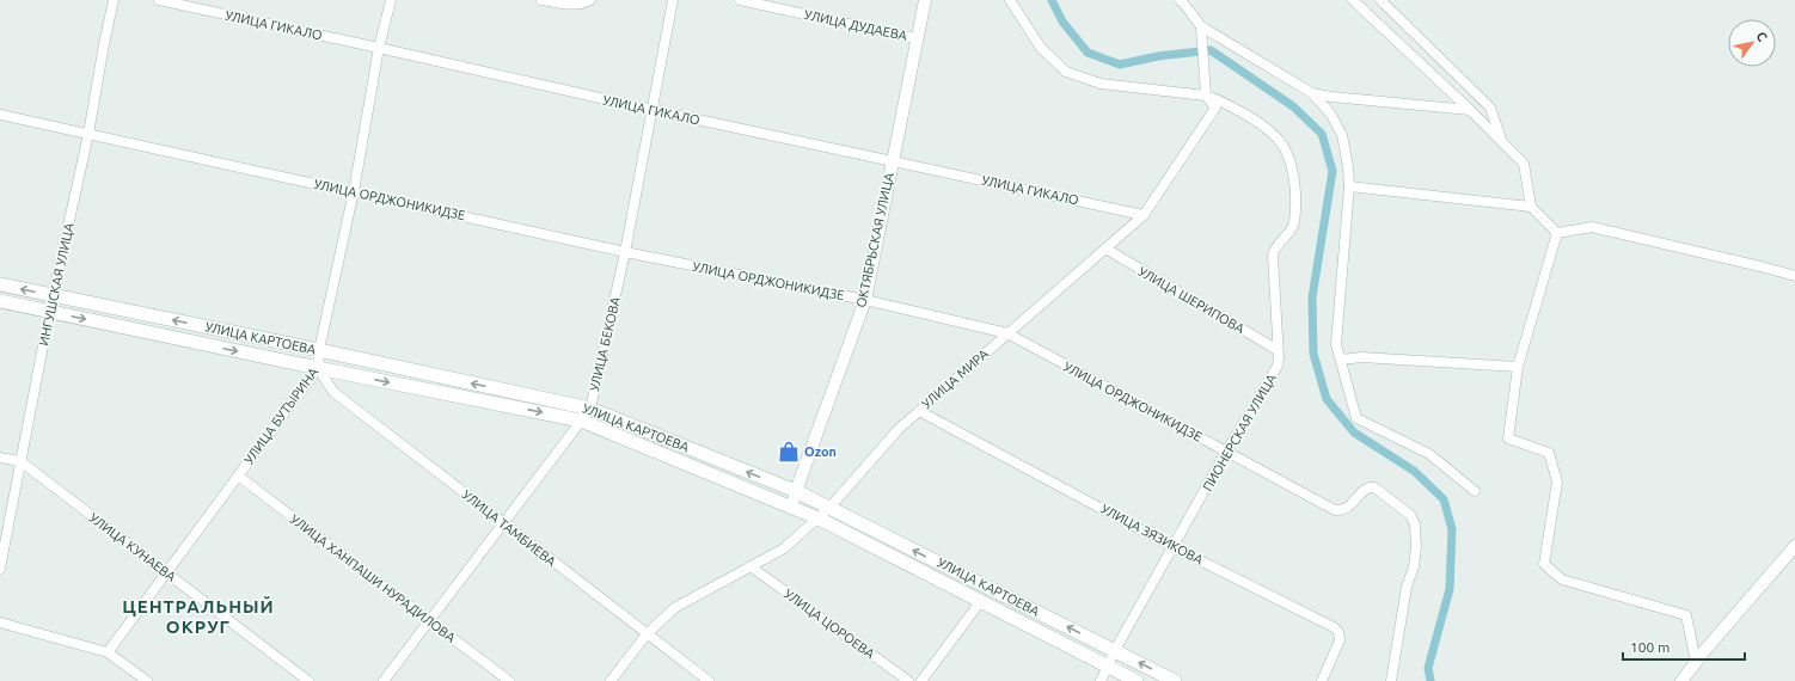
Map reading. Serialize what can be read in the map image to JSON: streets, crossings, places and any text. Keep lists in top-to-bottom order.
{
  "streets": {
    "main road": ["УЛИЦА КАРТОЕВА"],
    "street": [
      "УЛИЦА ГИКАЛО",
      "УЛИЦА ДУДАЕВА",
      "УЛИЦА ОРДЖОНИКИДЗЕ",
      "ОКТЯБРЬСКАЯ УЛИЦА",
      "ИНГУШСКАЯ УЛИЦА",
      "УЛИЦА ШЕРИПОВА",
      "УЛИЦА БЕКОВА",
      "УЛИЦА МИРА",
      "УЛИЦА БУТЫРИНА",
      "ПИОНЕРСКАЯ УЛИЦА",
      "УЛИЦА ТАМБИЕВА",
      "УЛИЦА ЗЯЗИКОВА",
      "УЛИЦА КУНАЕВА",
      "УЛИЦА ХАНПАШИ НУРАДИЛОВА",
      "УЛИЦА ЦОРОЕВА"
    ]
  },
  "crossings": [
    ["УЛИЦА ГИКАЛО", "ОКТЯБРЬСКАЯ УЛИЦА"],
    ["УЛИЦА ГИКАЛО", "УЛИЦА БЕКОВА"],
    ["УЛИЦА ГИКАЛО", "УЛИЦА МИРА"],
    ["УЛИЦА ГИКАЛО", "УЛИЦА БУТЫРИНА"],
    ["УЛИЦА ДУДАЕВА", "ОКТЯБРЬСКАЯ УЛИЦА"],
    ["УЛИЦА ОРДЖОНИКИДЗЕ", "ОКТЯБРЬСКАЯ УЛИЦА"],
    ["УЛИЦА ОРДЖОНИКИДЗЕ", "ИНГУШСКАЯ УЛИЦА"],
    ["УЛИЦА ОРДЖОНИКИДЗЕ", "УЛИЦА БЕКОВА"],
    ["УЛИЦА ОРДЖОНИКИДЗЕ", "УЛИЦА МИРА"],
    ["УЛИЦА ОРДЖОНИКИДЗЕ", "УЛИЦА БУТЫРИНА"],
    ["УЛИЦА ОРДЖОНИКИДЗЕ", "ПИОНЕРСКАЯ УЛИЦА"],
    ["ОКТЯБРЬСКАЯ УЛИЦА", "УЛИЦА КАРТОЕВА"],
    ["ИНГУШСКАЯ УЛИЦА", "УЛИЦА КАРТОЕВА"],
    ["ИНГУШСКАЯ УЛИЦА", "УЛИЦА КУНАЕВА"],
    ["УЛИЦА ШЕРИПОВА", "УЛИЦА МИРА"],
    ["УЛИЦА ШЕРИПОВА", "ПИОНЕРСКАЯ УЛИЦА"],
    ["УЛИЦА КАРТОЕВА", "УЛИЦА БЕКОВА"],
    ["УЛИЦА КАРТОЕВА", "УЛИЦА МИРА"],
    ["УЛИЦА КАРТОЕВА", "УЛИЦА БУТЫРИНА"],
    ["УЛИЦА КАРТОЕВА", "ПИОНЕРСКАЯ УЛИЦА"],
    ["УЛИЦА КАРТОЕВА", "УЛИЦА ТАМБИЕВА"],
    ["УЛИЦА БЕКОВА", "УЛИЦА ТАМБИЕВА"],
    ["УЛИЦА БЕКОВА", "УЛИЦА ХАНПАШИ НУРАДИЛОВА"],
    ["УЛИЦА МИРА", "ПИОНЕРСКАЯ УЛИЦА"],
    ["УЛИЦА МИРА", "УЛИЦА ТАМБИЕВА"],
    ["УЛИЦА МИРА", "УЛИЦА ЗЯЗИКОВА"],
    ["УЛИЦА МИРА", "УЛИЦА ЦОРОЕВА"],
    ["УЛИЦА БУТЫРИНА", "УЛИЦА ТАМБИЕВА"],
    ["УЛИЦА БУТЫРИНА", "УЛИЦА КУНАЕВА"],
    ["УЛИЦА БУТЫРИНА", "УЛИЦА ХАНПАШИ НУРАДИЛОВА"],
    ["ПИОНЕРСКАЯ УЛИЦА", "УЛИЦА ЗЯЗИКОВА"]
  ],
  "districts": ["ЦЕНТРАЛЬНЫЙ ОКРУГ"],
  "places": {
    "shop": ["Ozon"]
  },
  "scale_bar": "100 m",
  "north": "top right"
}
